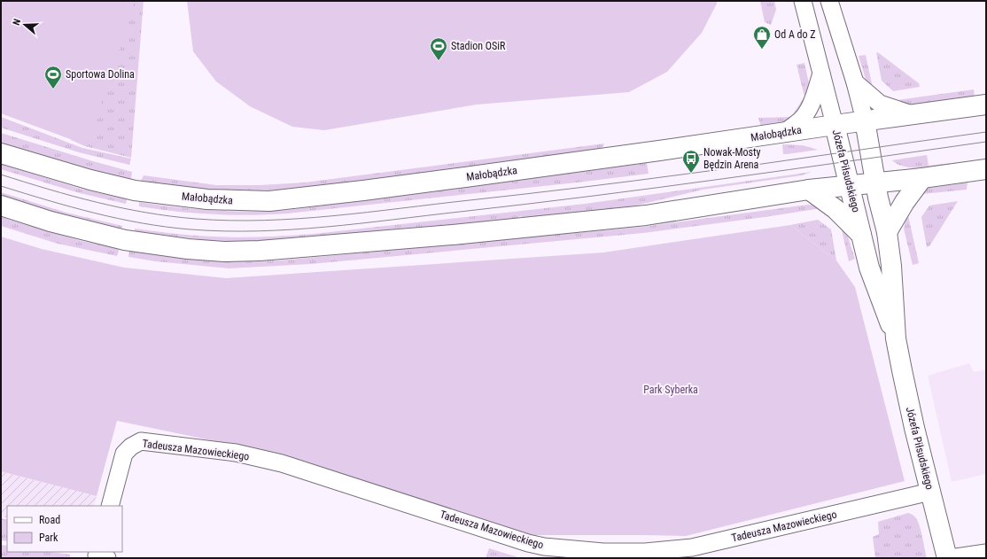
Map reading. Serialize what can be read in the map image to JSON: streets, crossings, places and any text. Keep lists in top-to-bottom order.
{
  "streets": {
    "street": ["Małobądzka", "Józefa Piłsudskiego", "Tadeusza Mazowieckiego"]
  },
  "crossings": [
    ["Małobądzka", "Józefa Piłsudskiego"],
    ["Józefa Piłsudskiego", "Tadeusza Mazowieckiego"]
  ],
  "parks": ["Park Syberka"],
  "places": {
    "shop": ["Od A do Z"],
    "sports": ["Stadion OSiR", "Sportowa Dolina"],
    "bus stop": ["Nowak-Mosty Będzin Arena"]
  },
  "legend": ["Road", "Park"],
  "north": "left"
}
